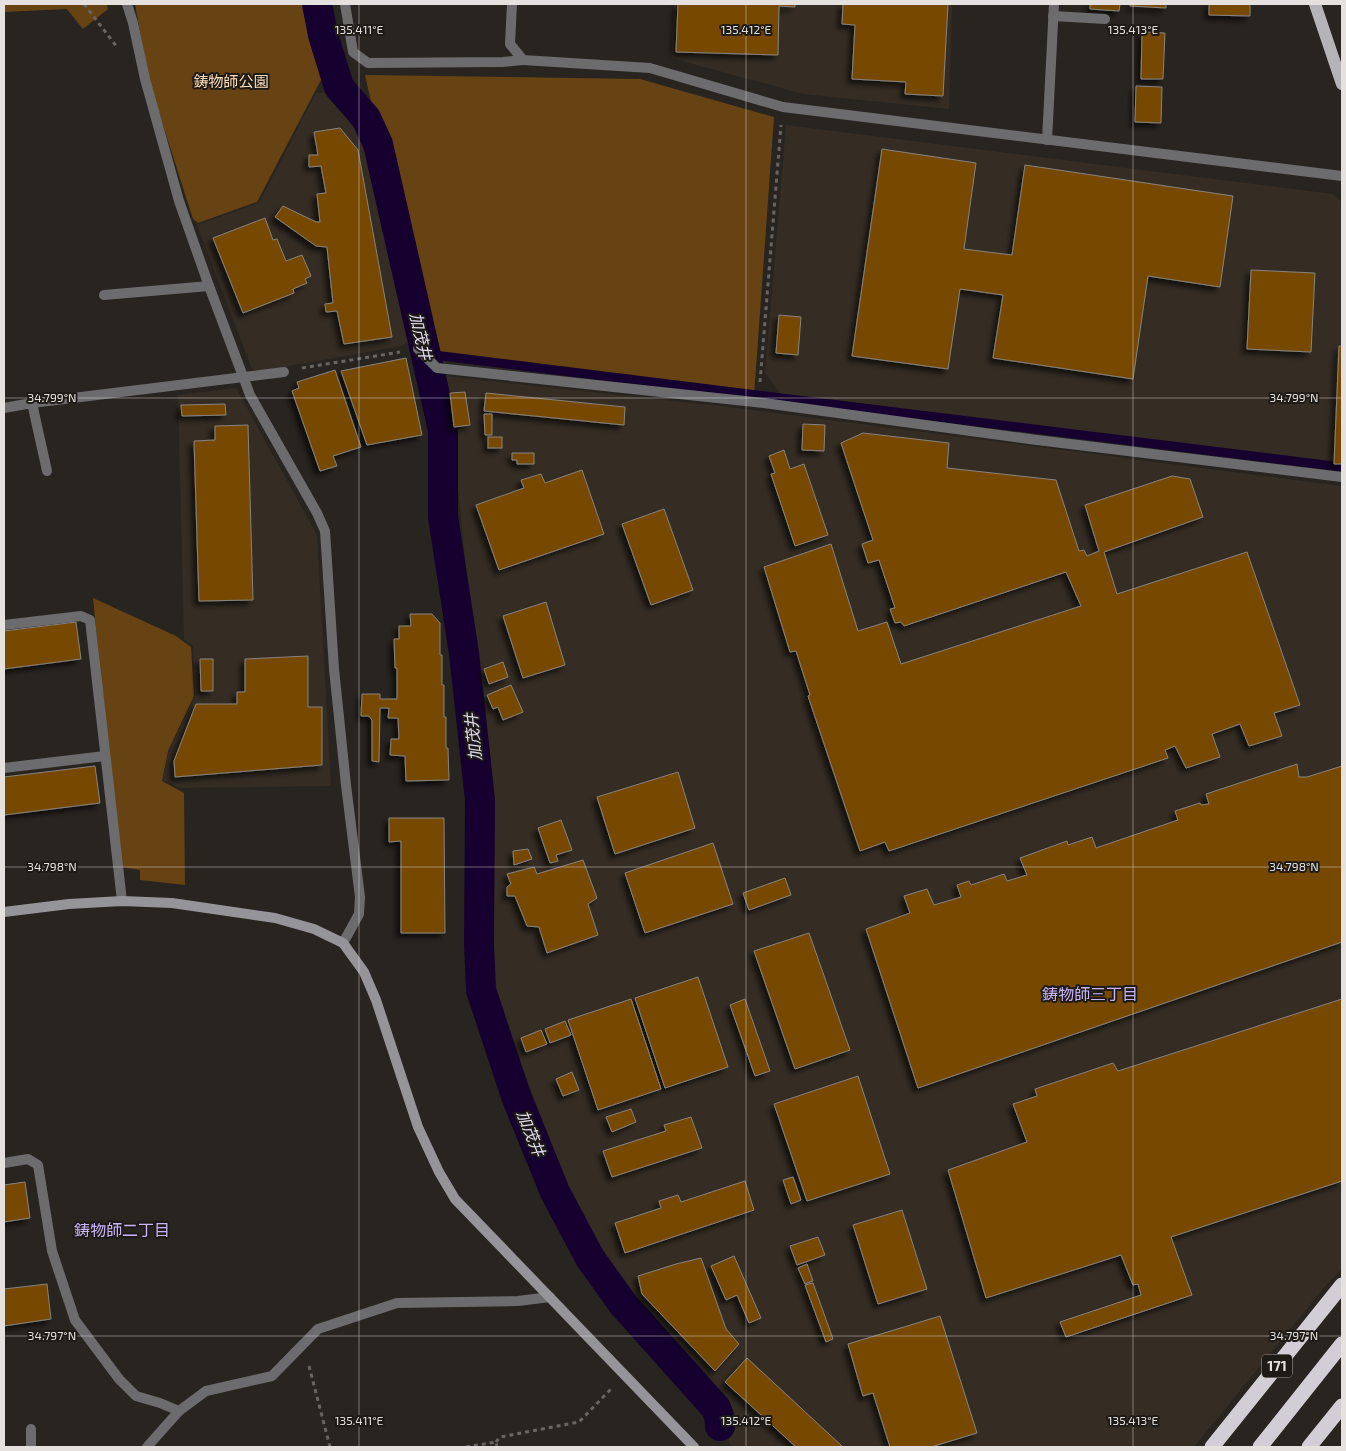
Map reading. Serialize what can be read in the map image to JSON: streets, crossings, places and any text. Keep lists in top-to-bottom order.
{
  "streets": {
    "highway": ["171"]
  },
  "districts": ["鋳物師三丁目", "鋳物師二丁目"],
  "water": ["加茂井"],
  "parks": ["鋳物師公園"],
  "coordinates": [
    "135.411°E",
    "135.412°E",
    "135.413°E",
    "34.799°N",
    "34.798°N",
    "34.797°N"
  ]
}
